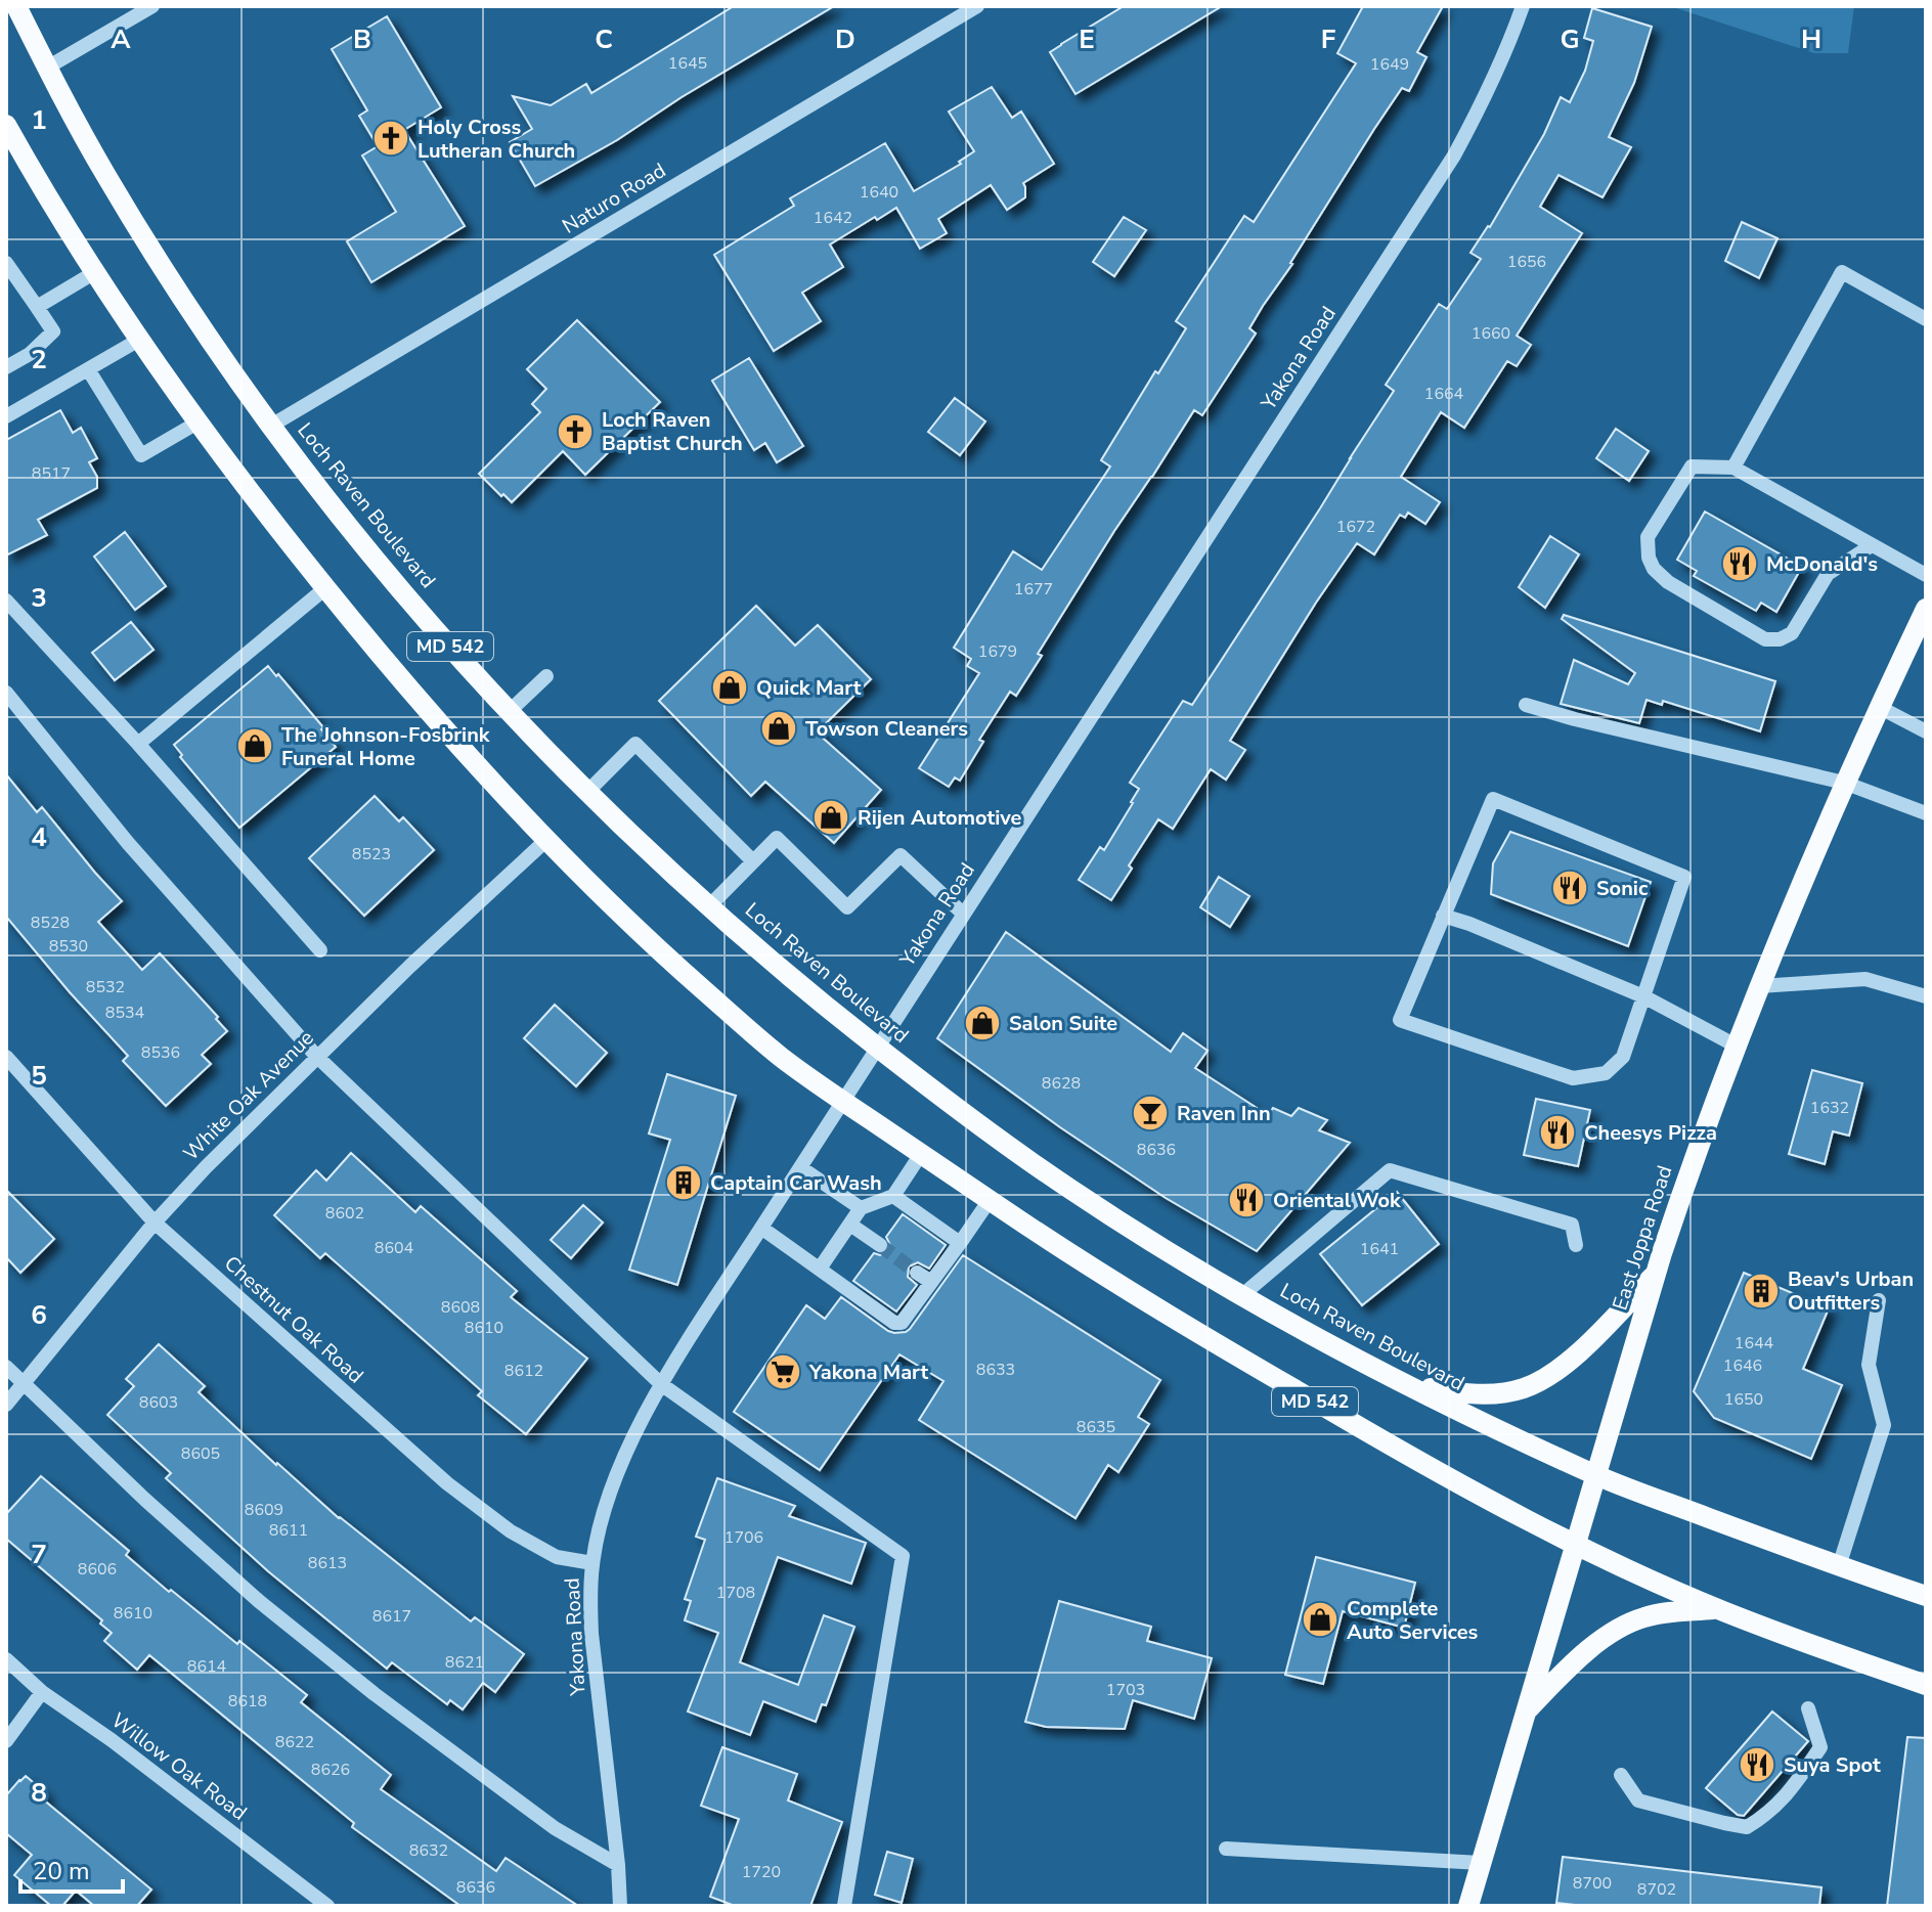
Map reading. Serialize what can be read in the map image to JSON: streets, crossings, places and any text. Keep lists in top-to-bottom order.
{
  "streets": {
    "main road": ["Loch Raven Boulevard", "MD 542", "East Joppa Road"],
    "street": [
      "Naturo Road",
      "Yakona Road",
      "White Oak Avenue",
      "Chestnut Oak Road",
      "Willow Oak Road"
    ]
  },
  "crossings": [
    ["Naturo Road", "Loch Raven Boulevard"],
    ["Yakona Road", "Loch Raven Boulevard"],
    ["Yakona Road", "MD 542"],
    ["Yakona Road", "Chestnut Oak Road"],
    ["Loch Raven Boulevard", "East Joppa Road"],
    ["MD 542", "White Oak Avenue"],
    ["MD 542", "East Joppa Road"],
    ["White Oak Avenue", "Chestnut Oak Road"]
  ],
  "places": {
    "church": ["Holy Cross Lutheran Church", "Loch Raven Baptist Church"],
    "restaurant": [
      "McDonald's",
      "Sonic",
      "Cheesys Pizza",
      "Oriental Wok",
      "Suya Spot"
    ],
    "shop": [
      "Quick Mart",
      "Towson Cleaners",
      "The Johnson-Fosbrink Funeral Home",
      "Rijen Automotive",
      "Salon Suite",
      "Complete Auto Services"
    ],
    "bar": ["Raven Inn"],
    "building": ["Captain Car Wash", "Beav's Urban Outfitters"],
    "supermarket": ["Yakona Mart"]
  },
  "house_numbers": [
    "1645",
    "1649",
    "1640",
    "1642",
    "1656",
    "1660",
    "1664",
    "8517",
    "1672",
    "1677",
    "1679",
    "8523",
    "8528",
    "8530",
    "8532",
    "8534",
    "8536",
    "8628",
    "1632",
    "8636",
    "8602",
    "8604",
    "1641",
    "8608",
    "8610",
    "1644",
    "1646",
    "8633",
    "8612",
    "1650",
    "8603",
    "8635",
    "8605",
    "8609",
    "8611",
    "1706",
    "8613",
    "8606",
    "1708",
    "8610",
    "8617",
    "8621",
    "8614",
    "1703",
    "8618",
    "8622",
    "8626",
    "8632",
    "1720",
    "8700",
    "8636",
    "8702"
  ],
  "scale_bar": "20 m",
  "grid": {
    "columns": [
      "A",
      "B",
      "C",
      "D",
      "E",
      "F",
      "G",
      "H"
    ],
    "rows": [
      "1",
      "2",
      "3",
      "4",
      "5",
      "6",
      "7",
      "8"
    ]
  }
}
